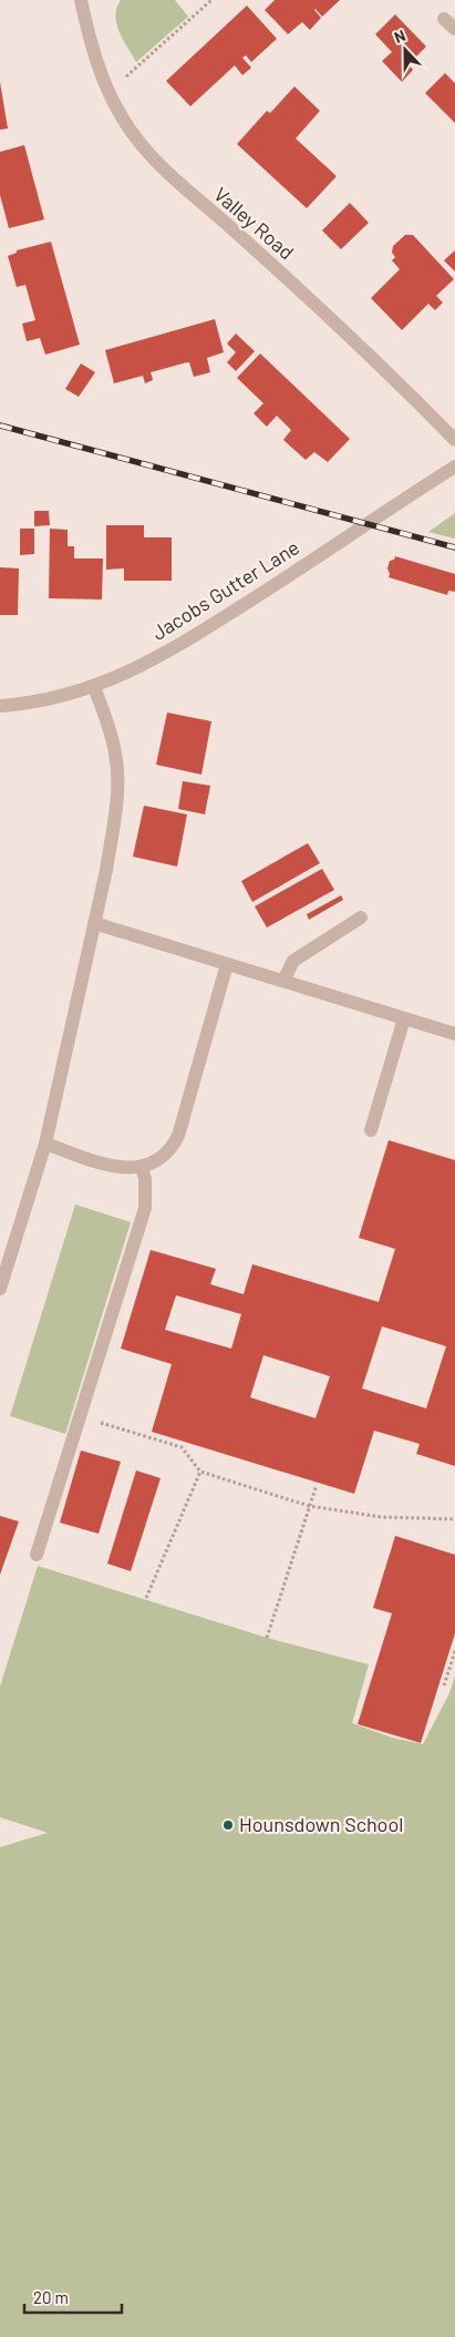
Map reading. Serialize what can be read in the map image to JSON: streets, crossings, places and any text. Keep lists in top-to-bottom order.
{
  "streets": {
    "street": ["Valley Road", "Jacobs Gutter Lane"]
  },
  "places": ["Hounsdown School"],
  "scale_bar": "20 m",
  "north": "top"
}
